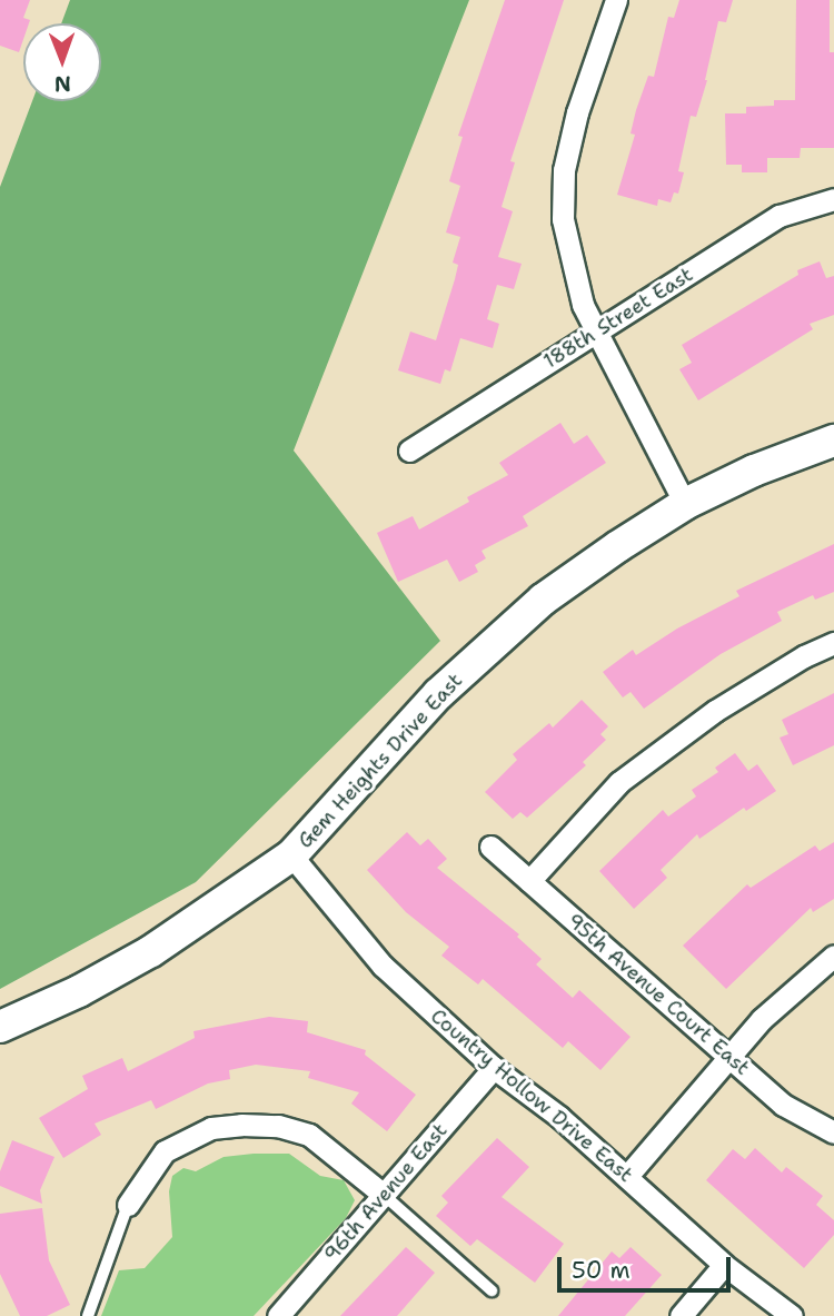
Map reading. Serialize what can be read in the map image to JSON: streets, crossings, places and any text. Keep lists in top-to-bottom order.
{
  "streets": {
    "street": [
      "188th Street East",
      "Gem Heights Drive East",
      "95th Avenue Court East",
      "Country Hollow Drive East",
      "96th Avenue East"
    ]
  },
  "crossings": [
    ["Gem Heights Drive East", "Country Hollow Drive East"],
    ["Country Hollow Drive East", "96th Avenue East"]
  ],
  "scale_bar": "50 m",
  "north": "bottom"
}
